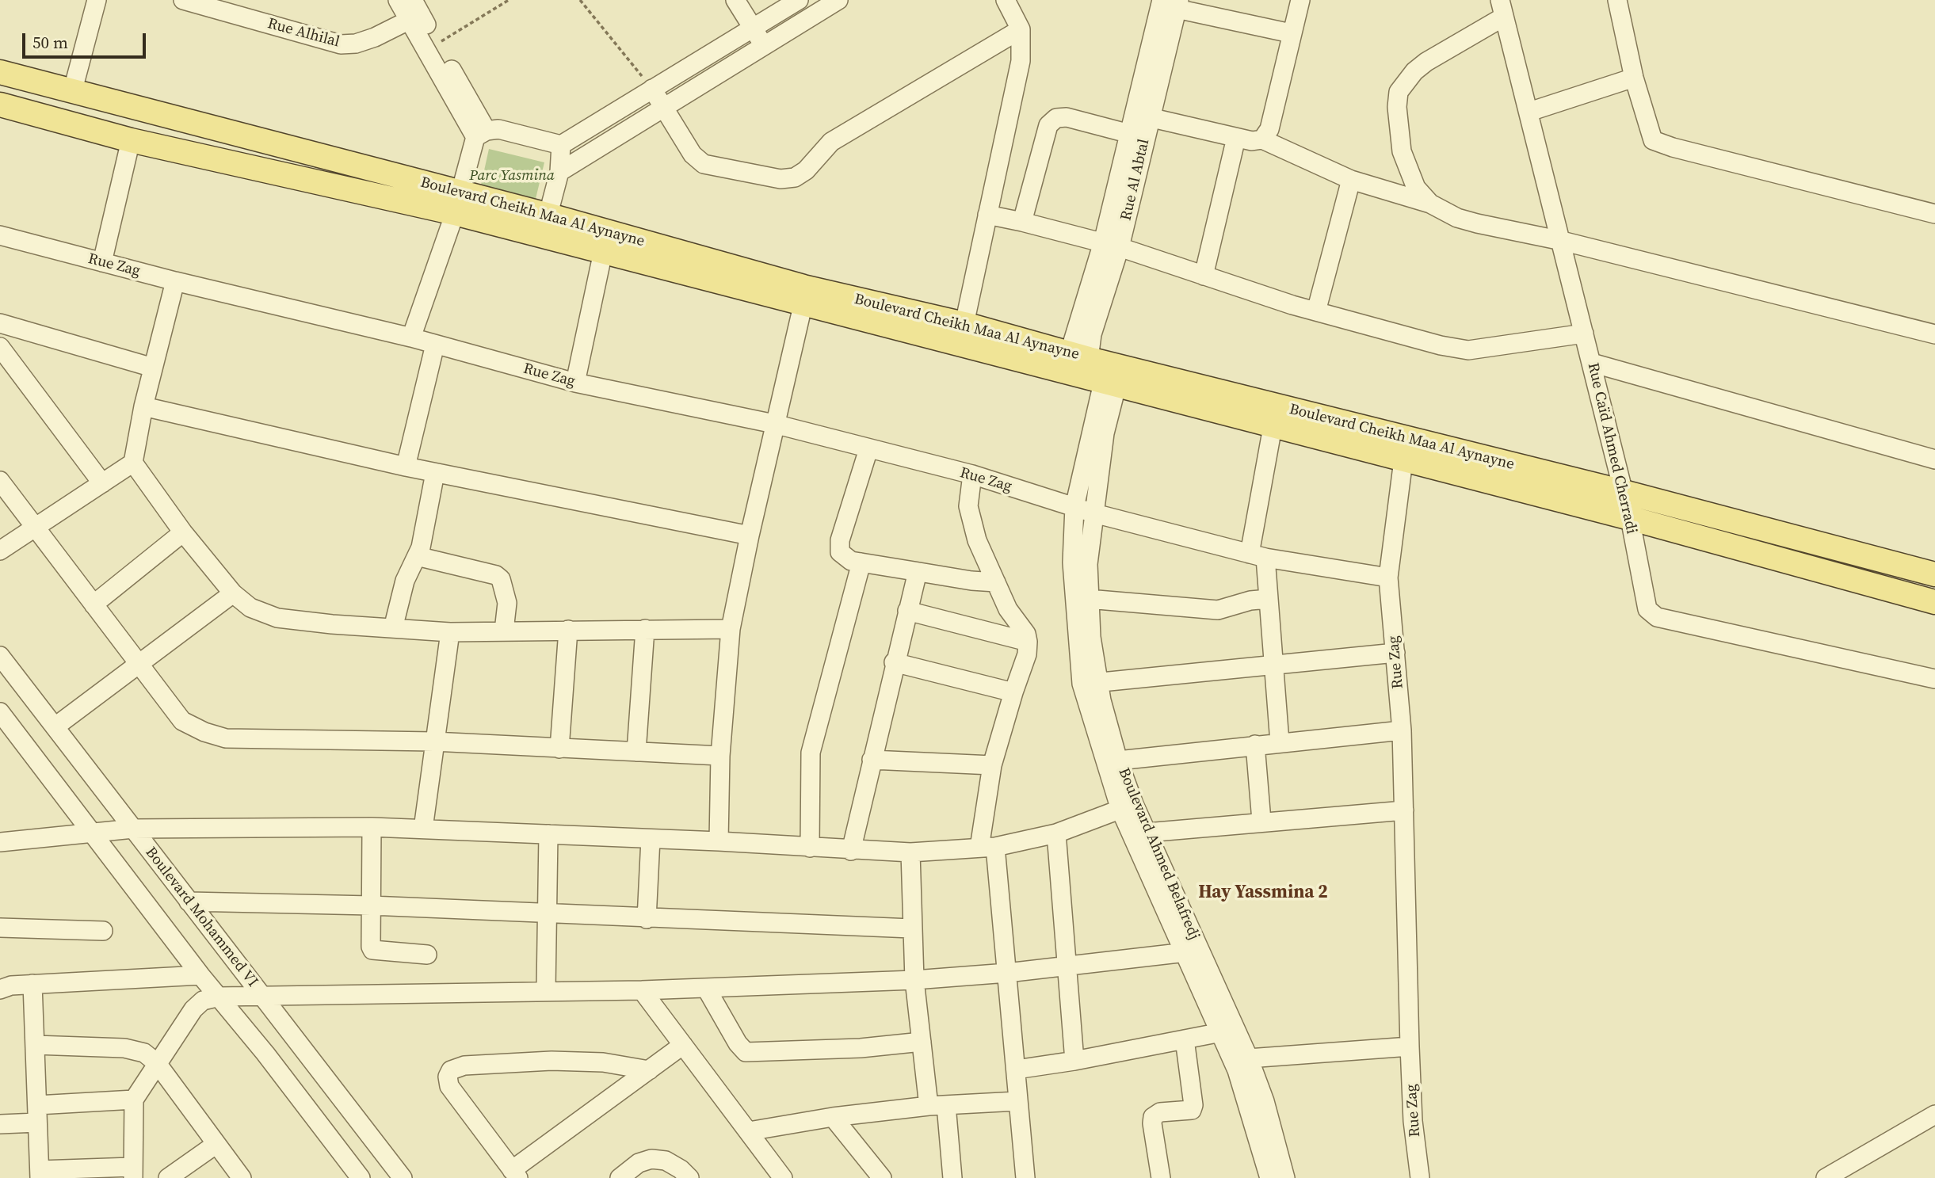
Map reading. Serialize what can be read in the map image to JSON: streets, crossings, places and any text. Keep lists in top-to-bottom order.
{
  "streets": {
    "main road": ["Boulevard Cheikh Maa Al Aynayne"],
    "street": [
      "Rue Alhilal",
      "Rue Al Abtal",
      "Rue Zag",
      "Rue Caïd Ahmed Cherradi",
      "Boulevard Ahmed Belafredj",
      "Boulevard Mohammed VI"
    ]
  },
  "crossings": [
    ["Rue Al Abtal", "Boulevard Cheikh Maa Al Aynayne"],
    ["Boulevard Cheikh Maa Al Aynayne", "Rue Caïd Ahmed Cherradi"],
    ["Boulevard Cheikh Maa Al Aynayne", "Boulevard Ahmed Belafredj"],
    ["Rue Zag", "Boulevard Ahmed Belafredj"]
  ],
  "districts": ["Hay Yassmina 2"],
  "parks": ["Parc Yasmina"],
  "scale_bar": "50 m"
}
